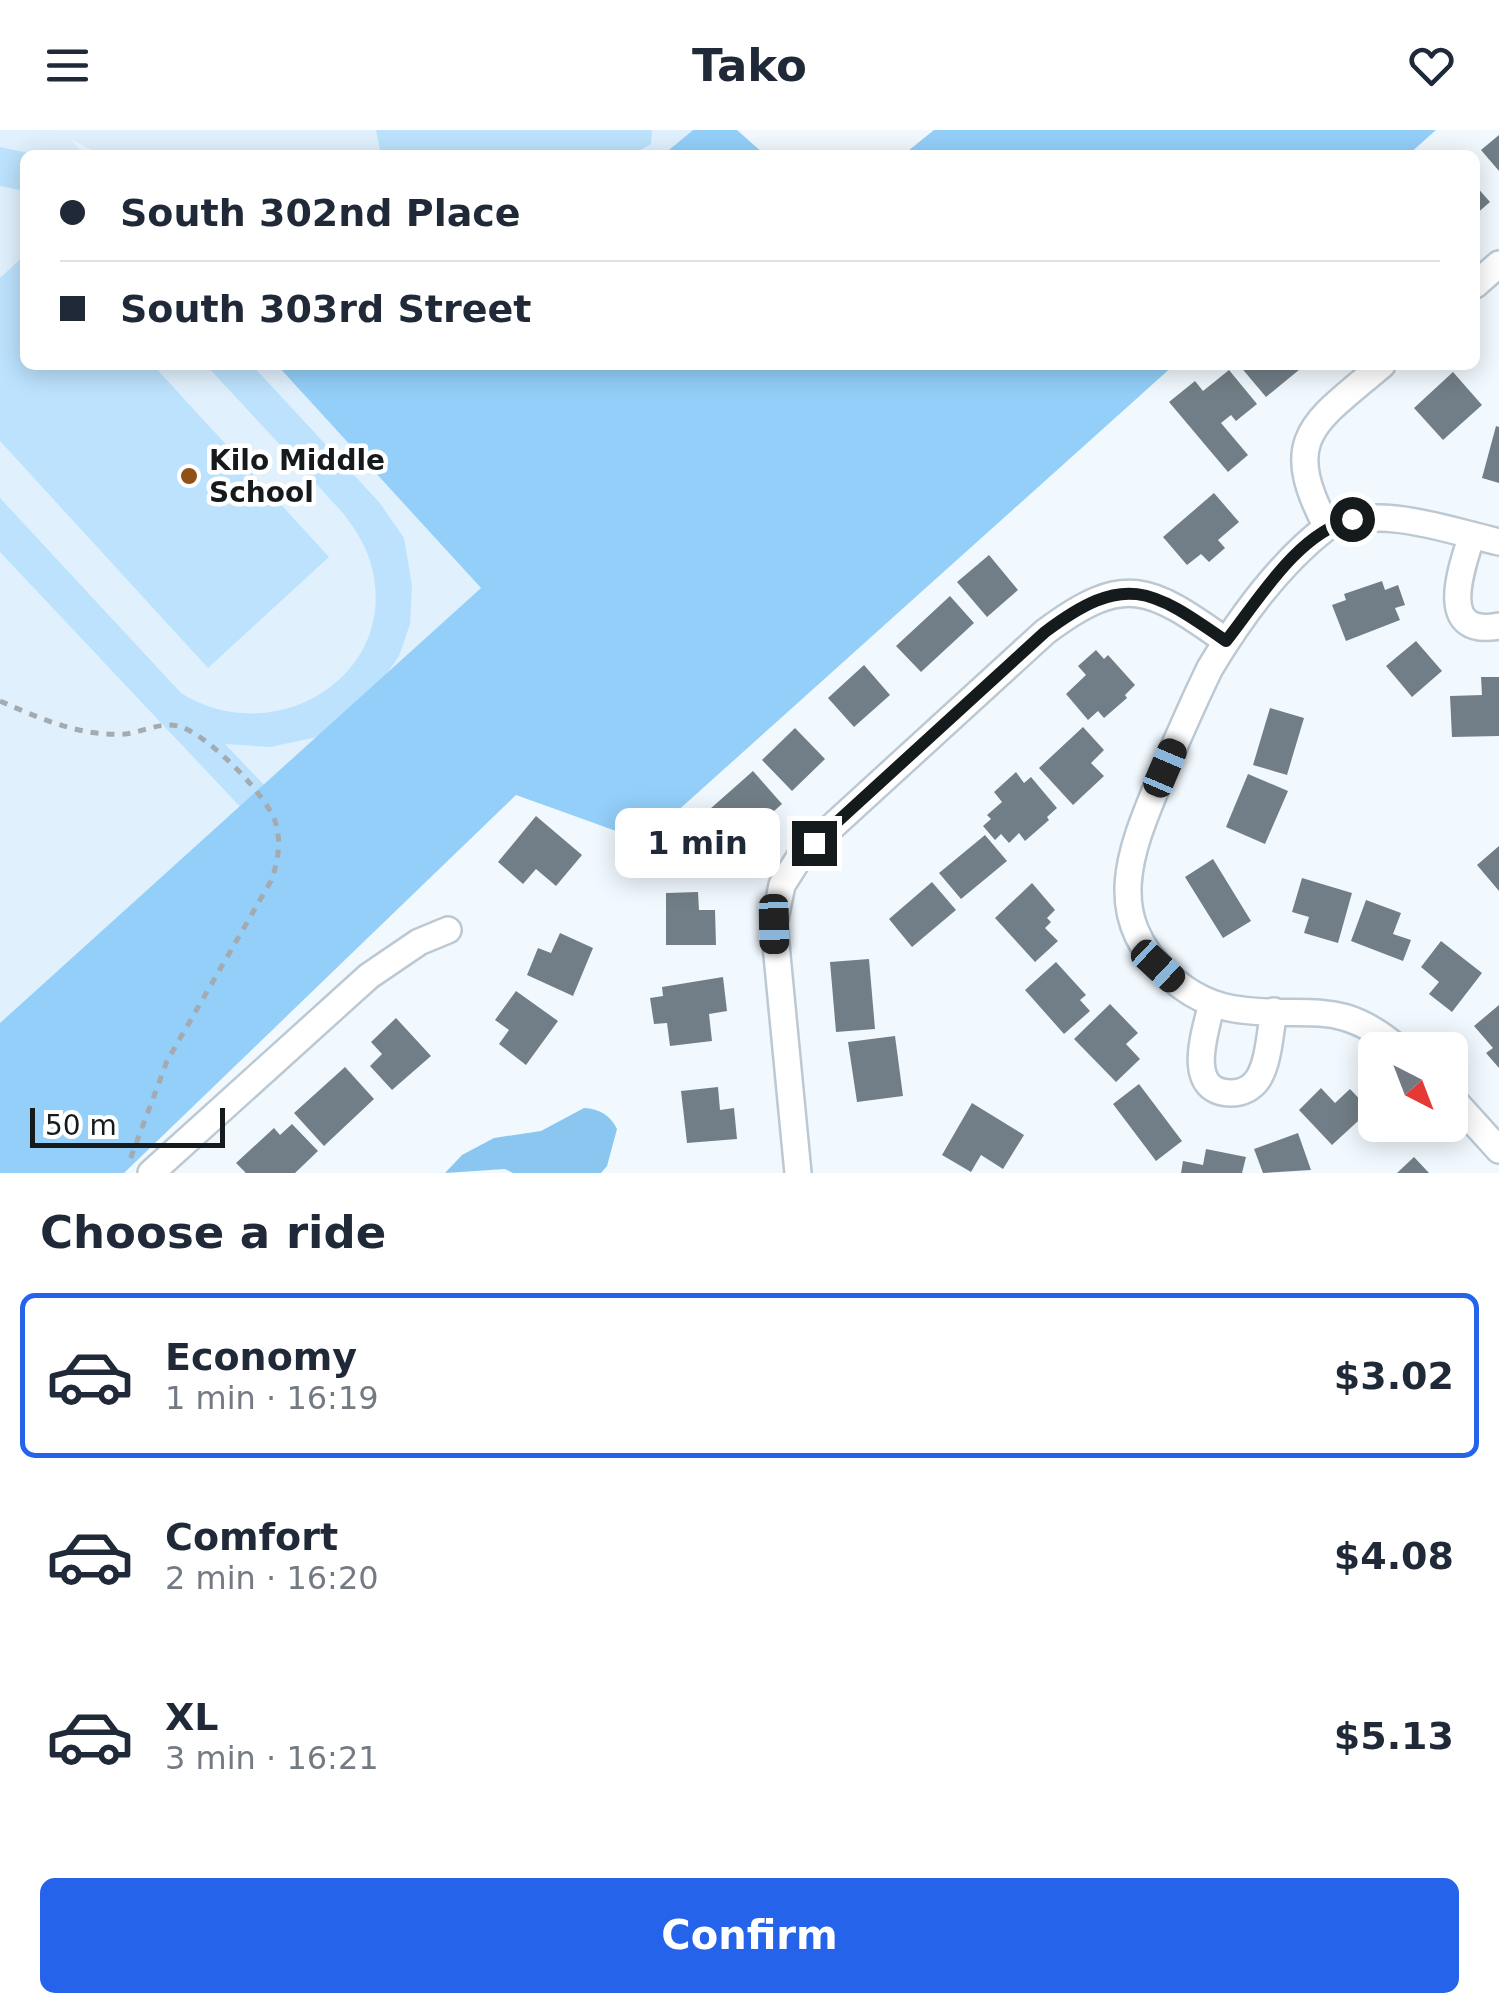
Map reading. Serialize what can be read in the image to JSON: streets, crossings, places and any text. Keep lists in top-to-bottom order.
{
  "places": ["Kilo Middle School"],
  "scale_bar": "50 m",
  "north": "bottom right",
  "page": {
    "header": "Tako",
    "banner": ["South 302nd Place", "South 303rd Street"],
    "bubble": "1 min",
    "scale": "50 m",
    "heading": "Choose a ride",
    "list": [
      {
        "name": "Economy",
        "note": "1 min · 16:19",
        "value": "$3.02"
      },
      {
        "name": "Comfort",
        "note": "2 min · 16:20",
        "value": "$4.08"
      },
      {
        "name": "XL",
        "note": "3 min · 16:21",
        "value": "$5.13"
      }
    ],
    "buttons": "Confirm"
  }
}
